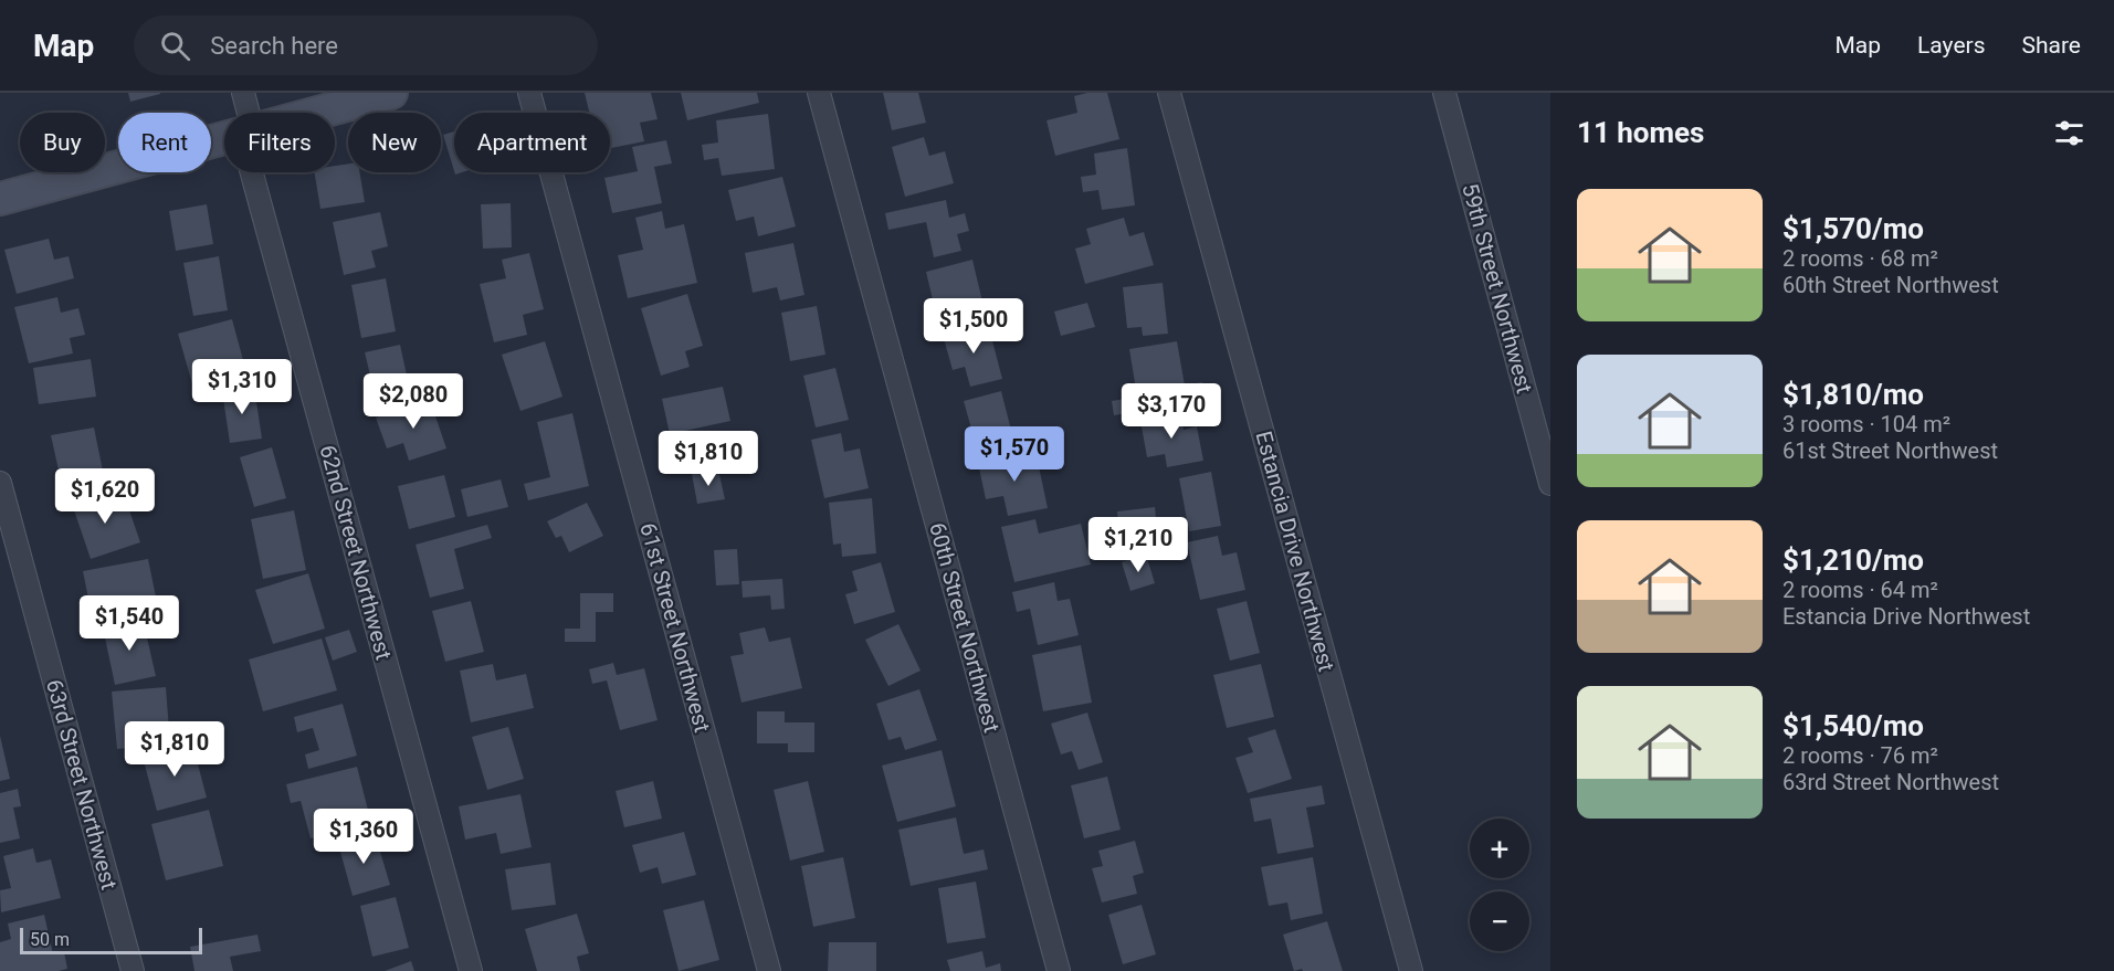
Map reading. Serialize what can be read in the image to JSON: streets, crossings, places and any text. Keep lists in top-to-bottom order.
{
  "streets": {
    "street": [
      "59th Street Northwest",
      "Estancia Drive Northwest",
      "62nd Street Northwest",
      "61st Street Northwest",
      "60th Street Northwest",
      "63rd Street Northwest"
    ]
  },
  "scale_bar": "50 m",
  "page": {
    "header": "Map",
    "search": "Search here",
    "nav": ["Map", "Layers", "Share"],
    "heading": "11 homes",
    "chip": [
      "Buy",
      "Rent",
      "Filters",
      "New",
      "Apartment"
    ],
    "list": [
      {
        "name": "$1,570/mo",
        "note": "2 rooms · 68 m² · 60th Street Northwest"
      },
      {
        "name": "$1,810/mo",
        "note": "3 rooms · 104 m² · 61st Street Northwest"
      },
      {
        "name": "$1,210/mo",
        "note": "2 rooms · 64 m² · Estancia Drive Northwest"
      },
      {
        "name": "$1,540/mo",
        "note": "2 rooms · 76 m² · 63rd Street Northwest"
      }
    ],
    "price": [
      "$1,500",
      "$1,310",
      "$2,080",
      "$3,170",
      "$1,570",
      "$1,810",
      "$1,620",
      "$1,210",
      "$1,540",
      "$1,810",
      "$1,360"
    ],
    "map_buttons": ["+", "−"],
    "scale": "50 m"
  }
}
